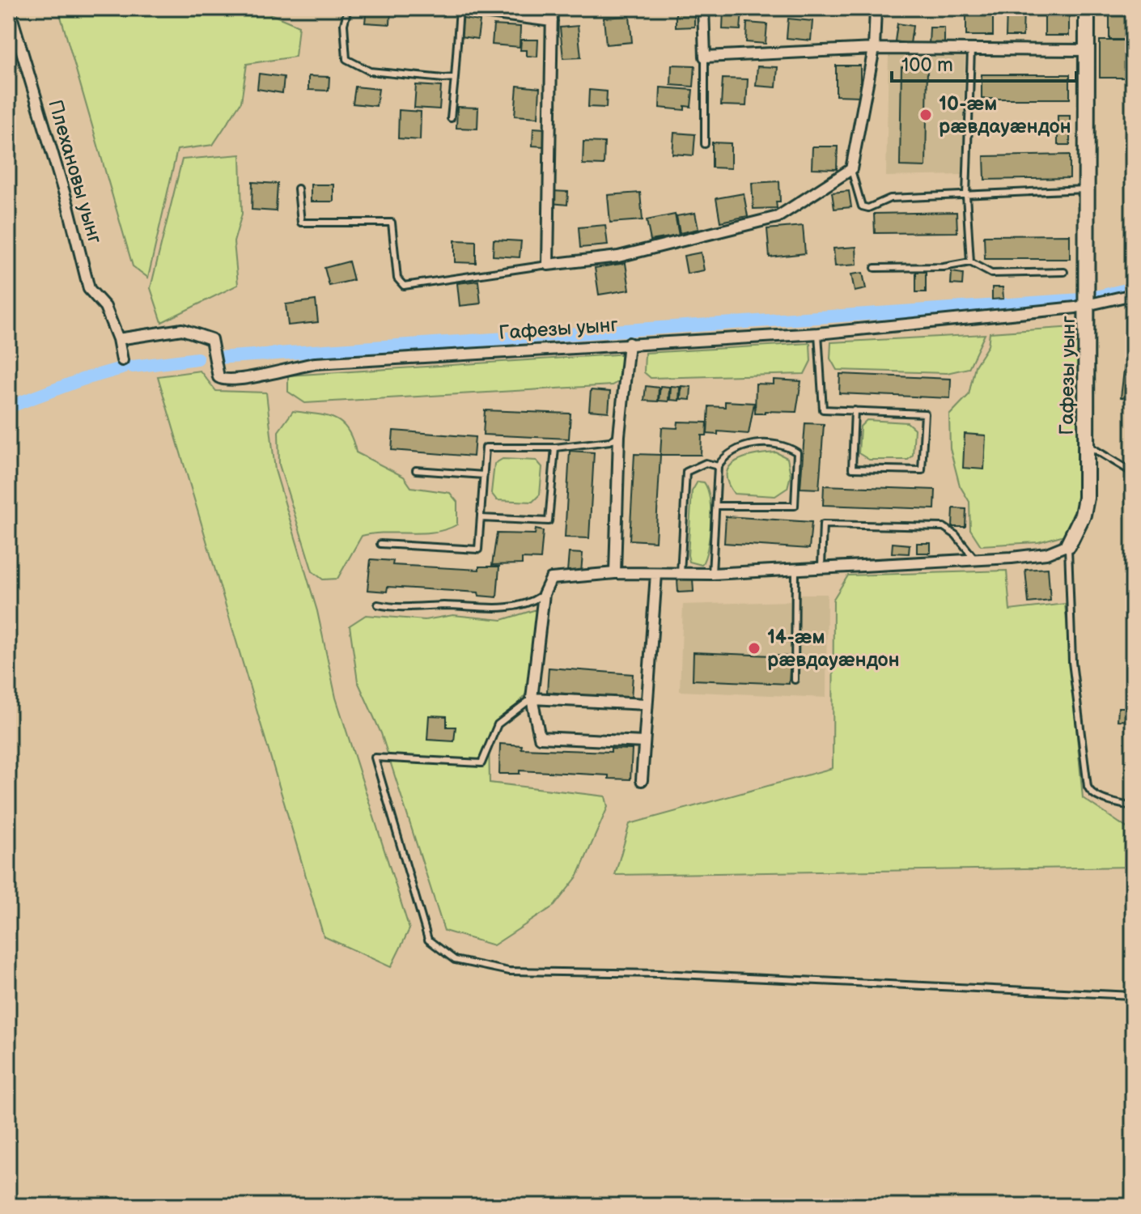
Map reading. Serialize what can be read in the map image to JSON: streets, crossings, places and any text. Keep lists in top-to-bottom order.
{
  "streets": {
    "street": ["Плехановы уынг", "Гафезы уынг"]
  },
  "crossings": [
    ["Плехановы уынг", "Гафезы уынг"]
  ],
  "places": ["10-æм рӕвдауӕндон", "14-æм рӕвдауӕндон"],
  "scale_bar": "100 m"
}
